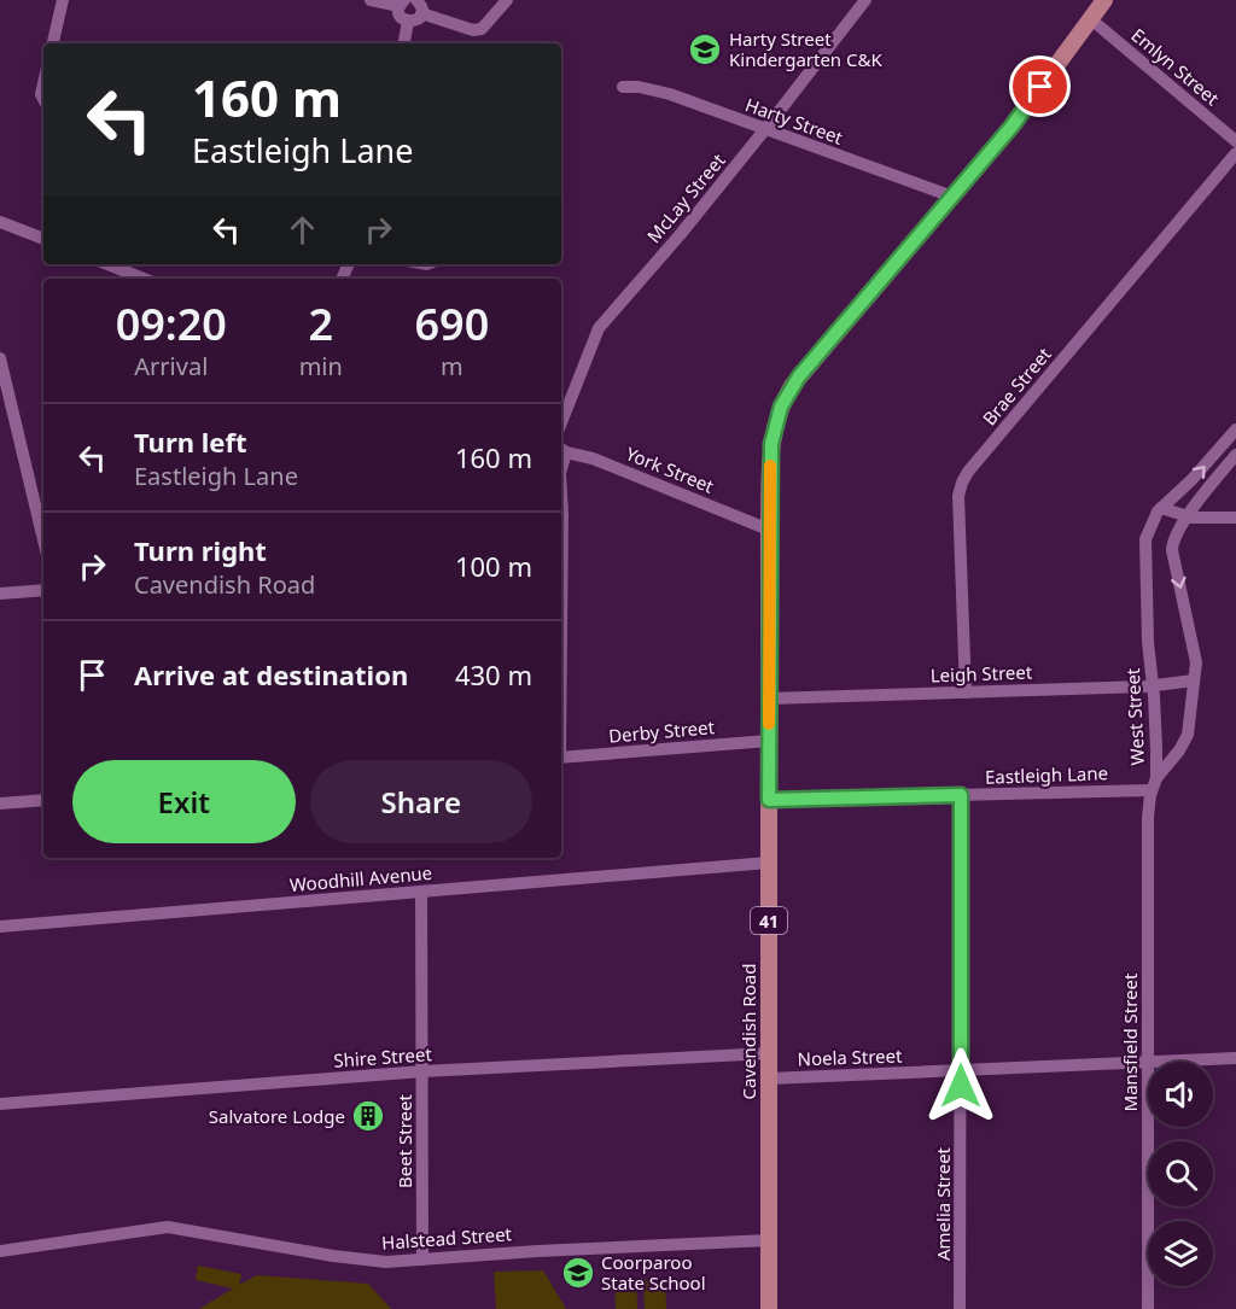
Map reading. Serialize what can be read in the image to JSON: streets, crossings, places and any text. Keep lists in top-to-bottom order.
{
  "streets": {
    "main road": ["41", "Cavendish Road"],
    "street": [
      "Emlyn Street",
      "Harty Street",
      "McLay Street",
      "Brae Street",
      "York Street",
      "Leigh Street",
      "West Street",
      "Derby Street",
      "Eastleigh Lane",
      "Woodhill Avenue",
      "Mansfield Street",
      "Shire Street",
      "Noela Street",
      "Beet Street",
      "Amelia Street",
      "Halstead Street"
    ]
  },
  "crossings": [
    ["Emlyn Street", "Cavendish Road"],
    ["Harty Street", "McLay Street"],
    ["Harty Street", "Cavendish Road"],
    ["Brae Street", "Leigh Street"],
    ["York Street", "Cavendish Road"],
    ["Leigh Street", "West Street"],
    ["Leigh Street", "Cavendish Road"],
    ["West Street", "Eastleigh Lane"],
    ["West Street", "Mansfield Street"],
    ["Derby Street", "Cavendish Road"],
    ["Eastleigh Lane", "Cavendish Road"],
    ["Eastleigh Lane", "Mansfield Street"],
    ["Eastleigh Lane", "Amelia Street"],
    ["Woodhill Avenue", "Cavendish Road"],
    ["Woodhill Avenue", "Beet Street"],
    ["Cavendish Road", "Shire Street"],
    ["Cavendish Road", "Noela Street"],
    ["Cavendish Road", "Halstead Street"],
    ["Mansfield Street", "Noela Street"],
    ["Shire Street", "Beet Street"],
    ["Noela Street", "Amelia Street"],
    ["Beet Street", "Halstead Street"]
  ],
  "places": {
    "school or university": ["Harty Street Kindergarten C&K", "Coorparoo State School"],
    "building": ["Salvatore Lodge"]
  },
  "page": {
    "turn": ["160 m", "Eastleigh Lane"],
    "eta": [
      "09:20",
      "Arrival",
      "2",
      "min",
      "690",
      "m"
    ],
    "list": [
      {
        "name": "Turn left",
        "note": "Eastleigh Lane",
        "value": "160 m"
      },
      {
        "name": "Turn right",
        "note": "Cavendish Road",
        "value": "100 m"
      },
      {
        "name": "Arrive at destination",
        "value": "430 m"
      }
    ],
    "buttons": ["Exit", "Share"]
  }
}
